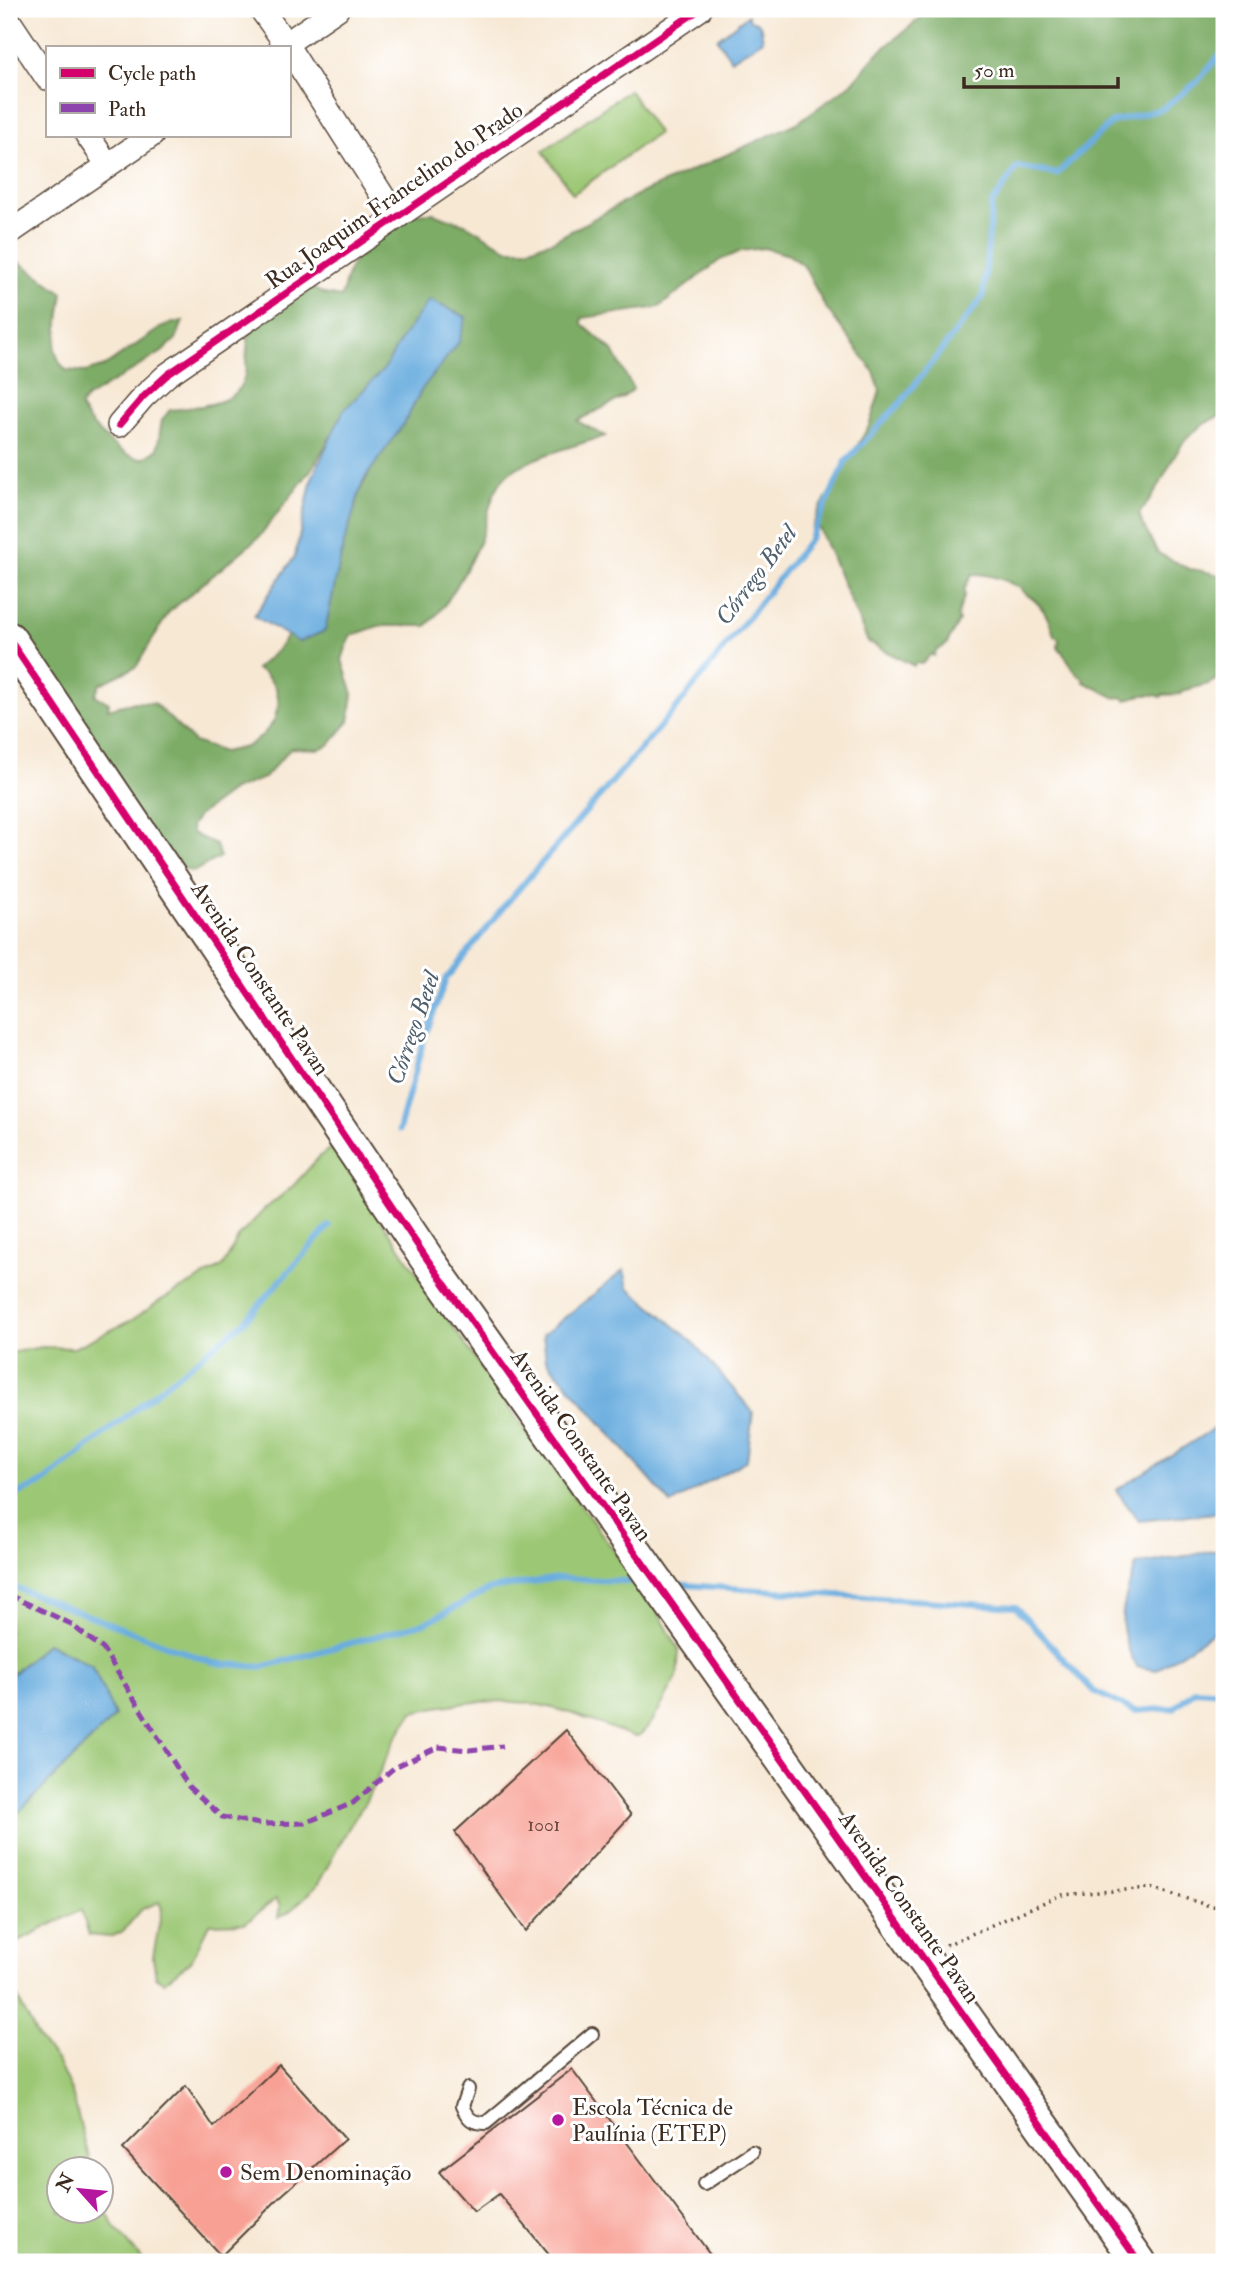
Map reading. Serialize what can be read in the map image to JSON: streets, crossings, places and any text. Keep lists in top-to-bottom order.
{
  "streets": {
    "street": ["Rua Joaquim Francelino do Prado", "Avenida Constante Pavan"]
  },
  "water": ["Córrego Betel"],
  "places": ["Escola Técnica de Paulínia (ETEP)", "Sem Denominação"],
  "house_numbers": ["1001"],
  "legend": ["Cycle path", "Path"],
  "scale_bar": "50 m",
  "north": "top left"
}
